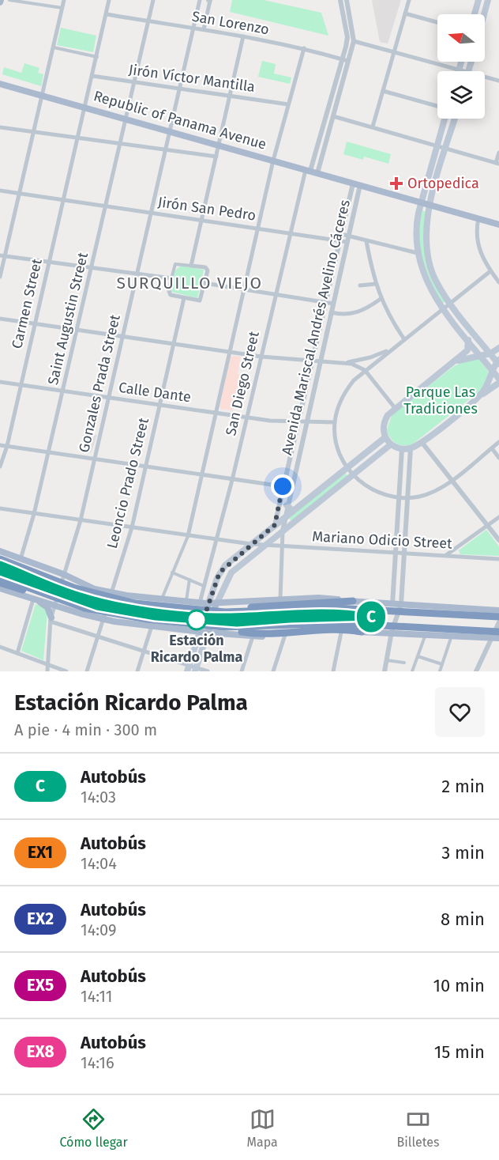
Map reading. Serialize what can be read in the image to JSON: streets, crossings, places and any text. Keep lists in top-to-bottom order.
{
  "streets": {
    "main road": ["Republic of Panama Avenue"],
    "street": [
      "San Lorenzo",
      "Jirón Víctor Mantilla",
      "Jirón San Pedro",
      "Carmen Street",
      "Saint Augustin Street",
      "Avenida Mariscal Andrés Avelino Cáceres",
      "Gonzales Prada Street",
      "San Diego Street",
      "Calle Dante",
      "Leoncio Prado Street",
      "Mariano Odicio Street"
    ]
  },
  "crossings": [
    ["San Lorenzo", "Carmen Street"],
    ["San Lorenzo", "Saint Augustin Street"],
    ["San Lorenzo", "Gonzales Prada Street"],
    ["Jirón Víctor Mantilla", "Carmen Street"],
    ["Jirón Víctor Mantilla", "Saint Augustin Street"],
    ["Jirón Víctor Mantilla", "Gonzales Prada Street"],
    ["Republic of Panama Avenue", "Carmen Street"],
    ["Republic of Panama Avenue", "Saint Augustin Street"],
    ["Republic of Panama Avenue", "Avenida Mariscal Andrés Avelino Cáceres"],
    ["Republic of Panama Avenue", "Gonzales Prada Street"],
    ["Republic of Panama Avenue", "San Diego Street"],
    ["Jirón San Pedro", "Carmen Street"],
    ["Jirón San Pedro", "Saint Augustin Street"],
    ["Jirón San Pedro", "Avenida Mariscal Andrés Avelino Cáceres"],
    ["Jirón San Pedro", "Gonzales Prada Street"],
    ["Jirón San Pedro", "San Diego Street"],
    ["Carmen Street", "Calle Dante"],
    ["Saint Augustin Street", "Calle Dante"],
    ["Saint Augustin Street", "Mariano Odicio Street"],
    ["Avenida Mariscal Andrés Avelino Cáceres", "Calle Dante"],
    ["Gonzales Prada Street", "Calle Dante"],
    ["Gonzales Prada Street", "Mariano Odicio Street"],
    ["San Diego Street", "Calle Dante"],
    ["San Diego Street", "Mariano Odicio Street"],
    ["Calle Dante", "Leoncio Prado Street"],
    ["Leoncio Prado Street", "Mariano Odicio Street"]
  ],
  "districts": ["SURQUILLO VIEJO"],
  "parks": ["Parque Las Tradiciones"],
  "places": {
    "health": ["Ortopedica"],
    "other": ["Estación Ricardo Palma"]
  },
  "lines": ["bus line C"],
  "north": "left",
  "page": {
    "on_map": "C",
    "heading": ["Estación Ricardo Palma", "A pie · 4 min · 300 m"],
    "list": [
      {
        "mark": "C",
        "name": "Autobús",
        "note": "14:03",
        "value": "2 min"
      },
      {
        "mark": "EX1",
        "name": "Autobús",
        "note": "14:04",
        "value": "3 min"
      },
      {
        "mark": "EX2",
        "name": "Autobús",
        "note": "14:09",
        "value": "8 min"
      },
      {
        "mark": "EX5",
        "name": "Autobús",
        "note": "14:11",
        "value": "10 min"
      },
      {
        "mark": "EX8",
        "name": "Autobús",
        "note": "14:16",
        "value": "15 min"
      }
    ],
    "tabs": ["Cómo llegar", "Mapa", "Billetes"]
  }
}
